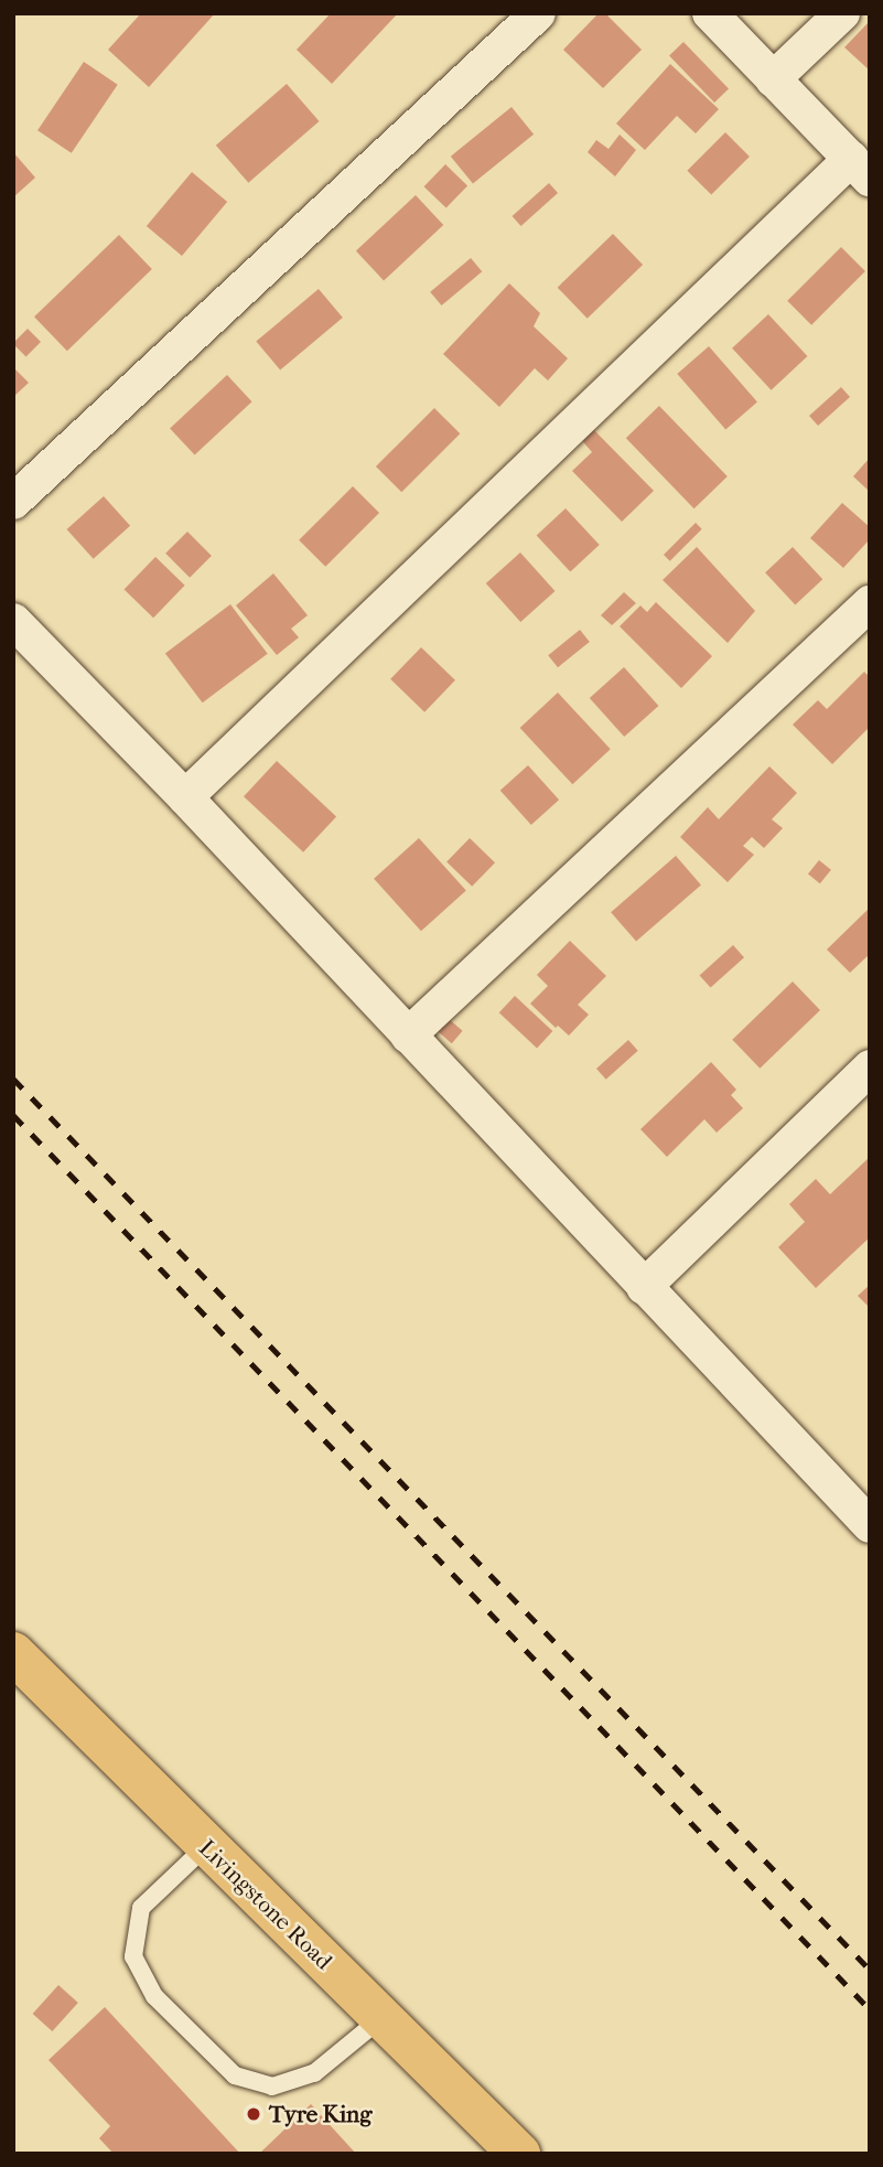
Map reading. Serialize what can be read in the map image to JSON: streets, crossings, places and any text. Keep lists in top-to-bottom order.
{
  "streets": {
    "highway": ["Livingstone Road"]
  },
  "places": ["Tyre King"]
}
